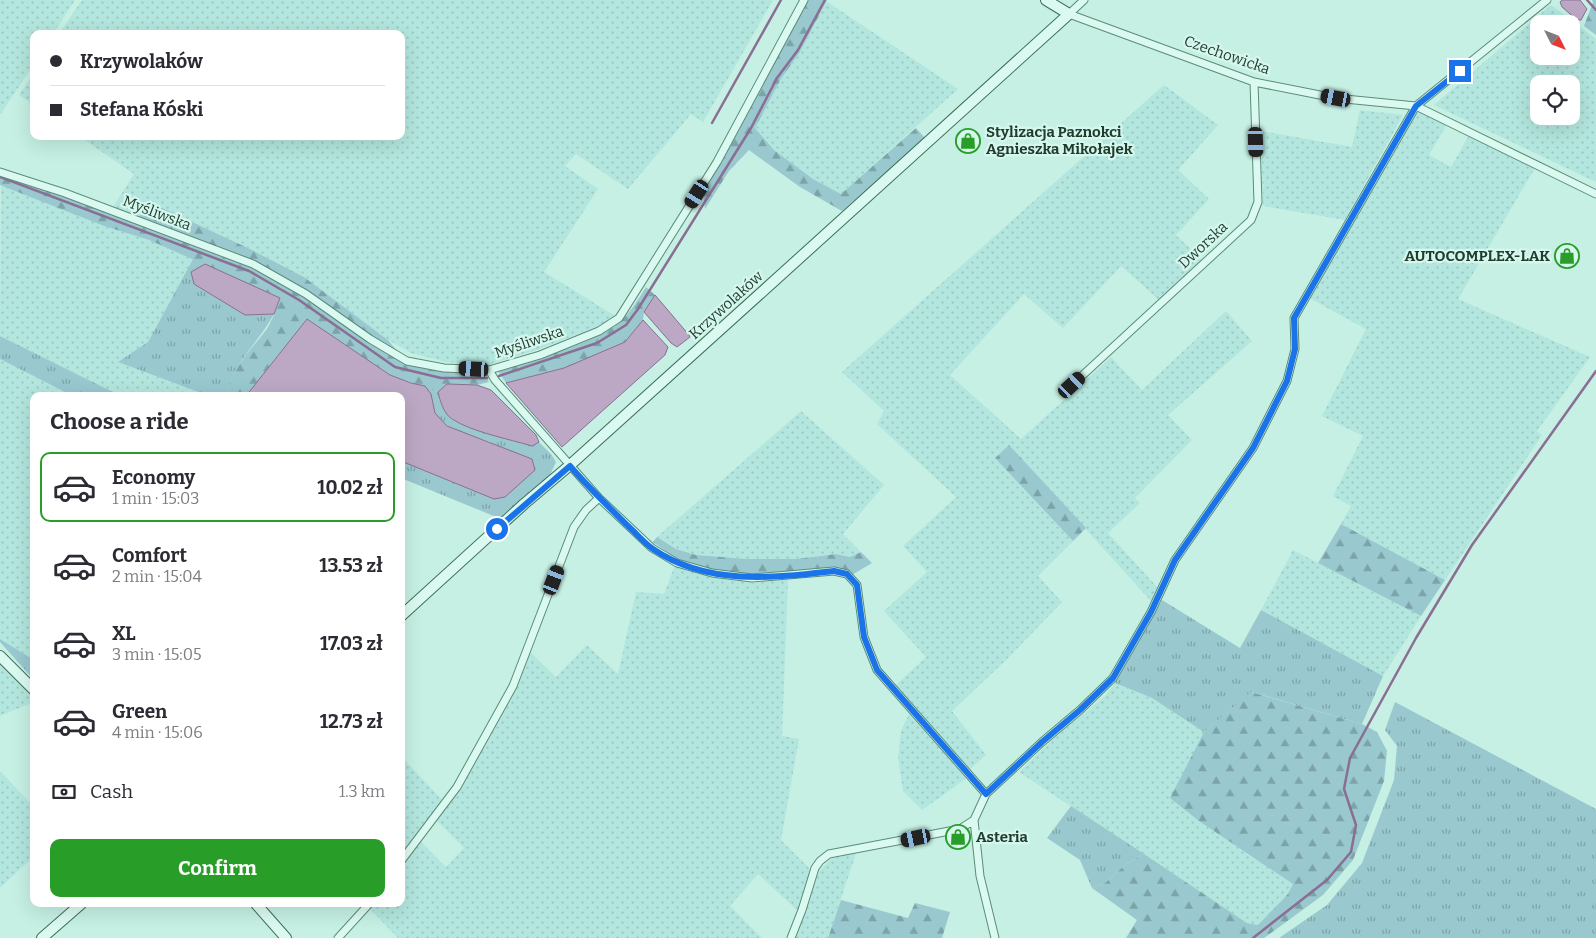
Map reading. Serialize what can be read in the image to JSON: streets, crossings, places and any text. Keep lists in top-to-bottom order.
{
  "streets": {
    "street": [
      "Czechowicka",
      "Myśliwska",
      "Dworska",
      "Krzywolaków"
    ]
  },
  "crossings": [
    ["Czechowicka", "Dworska"],
    ["Czechowicka", "Krzywolaków"]
  ],
  "places": {
    "shop": ["Stylizacja Paznokci Agnieszka Mikołajek", "AUTOCOMPLEX-LAK", "Asteria"]
  },
  "north": "bottom right",
  "page": {
    "banner": ["Krzywolaków", "Stefana Kóski"],
    "heading": "Choose a ride",
    "list": [
      {
        "name": "Economy",
        "note": "1 min · 15:03",
        "value": "10.02 zł"
      },
      {
        "name": "Comfort",
        "note": "2 min · 15:04",
        "value": "13.53 zł"
      },
      {
        "name": "XL",
        "note": "3 min · 15:05",
        "value": "17.03 zł"
      },
      {
        "name": "Green",
        "note": "4 min · 15:06",
        "value": "12.73 zł"
      }
    ],
    "pay": ["Cash", "1.3 km"],
    "buttons": "Confirm"
  }
}
